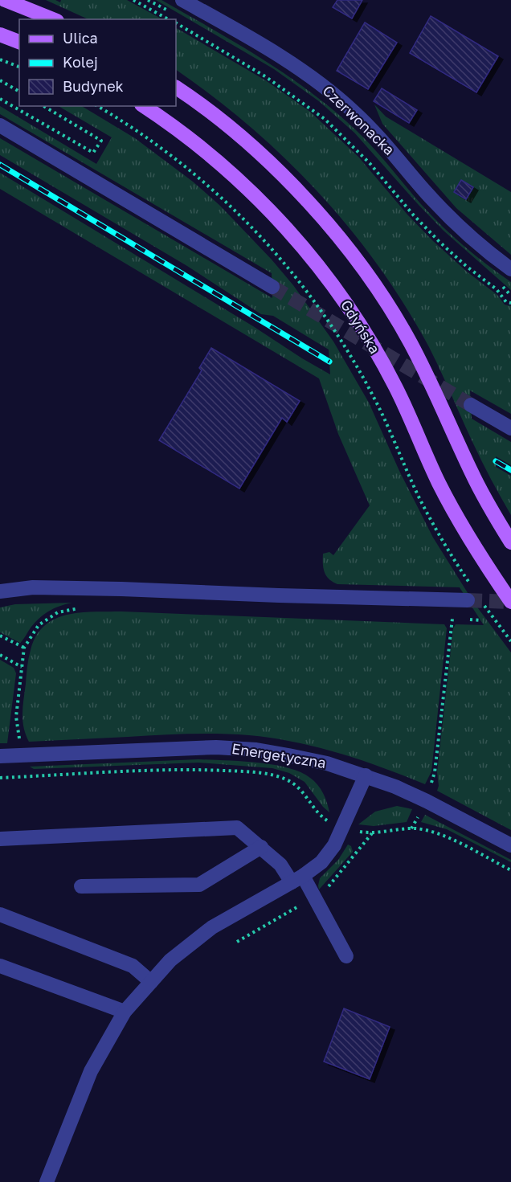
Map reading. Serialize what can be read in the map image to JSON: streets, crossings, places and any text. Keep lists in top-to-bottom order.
{
  "streets": {
    "main road": ["Gdyńska"],
    "street": ["Czerwonacka", "Energetyczna"]
  },
  "legend": ["Ulica", "Kolej", "Budynek"]
}
